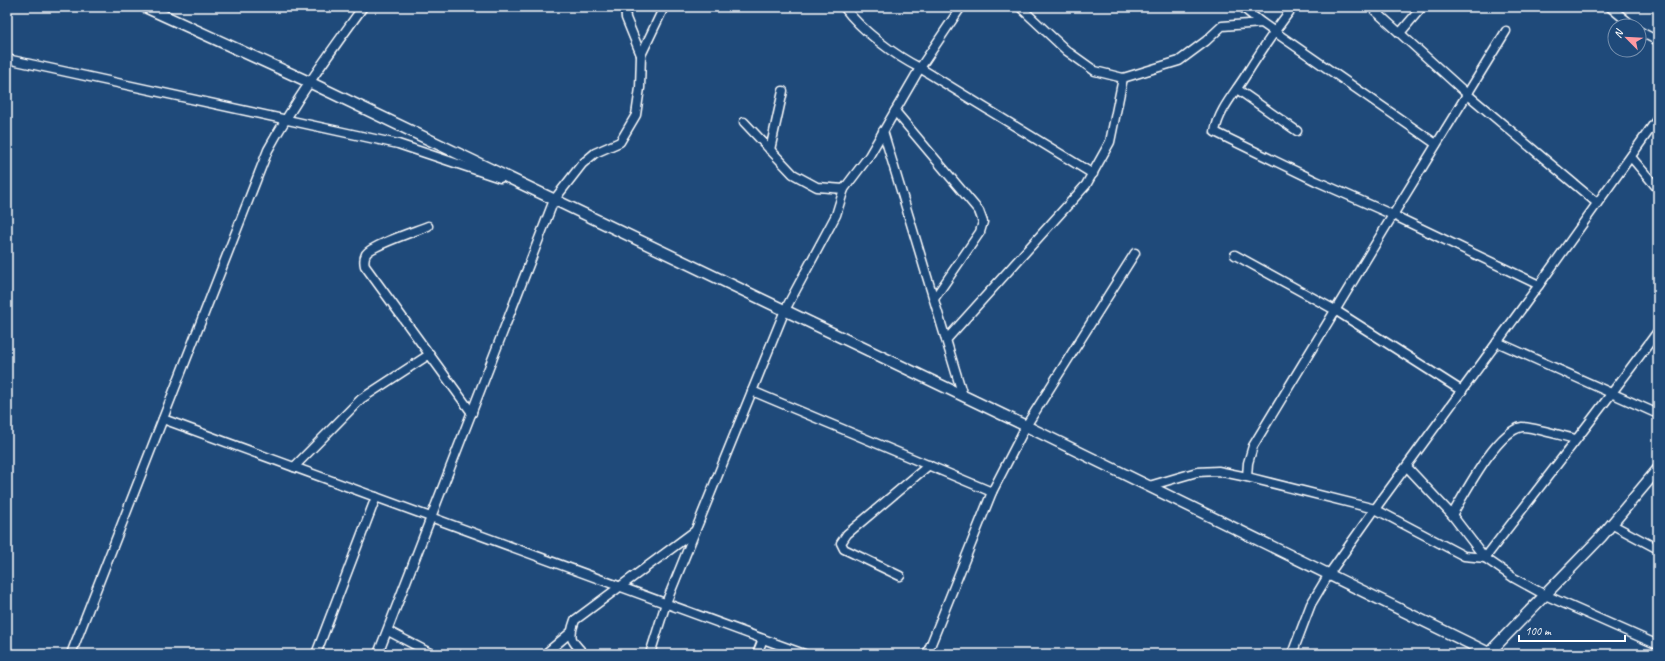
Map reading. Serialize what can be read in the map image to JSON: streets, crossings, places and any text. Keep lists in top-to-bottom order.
{
  "scale_bar": "100 m",
  "north": "top left"
}
